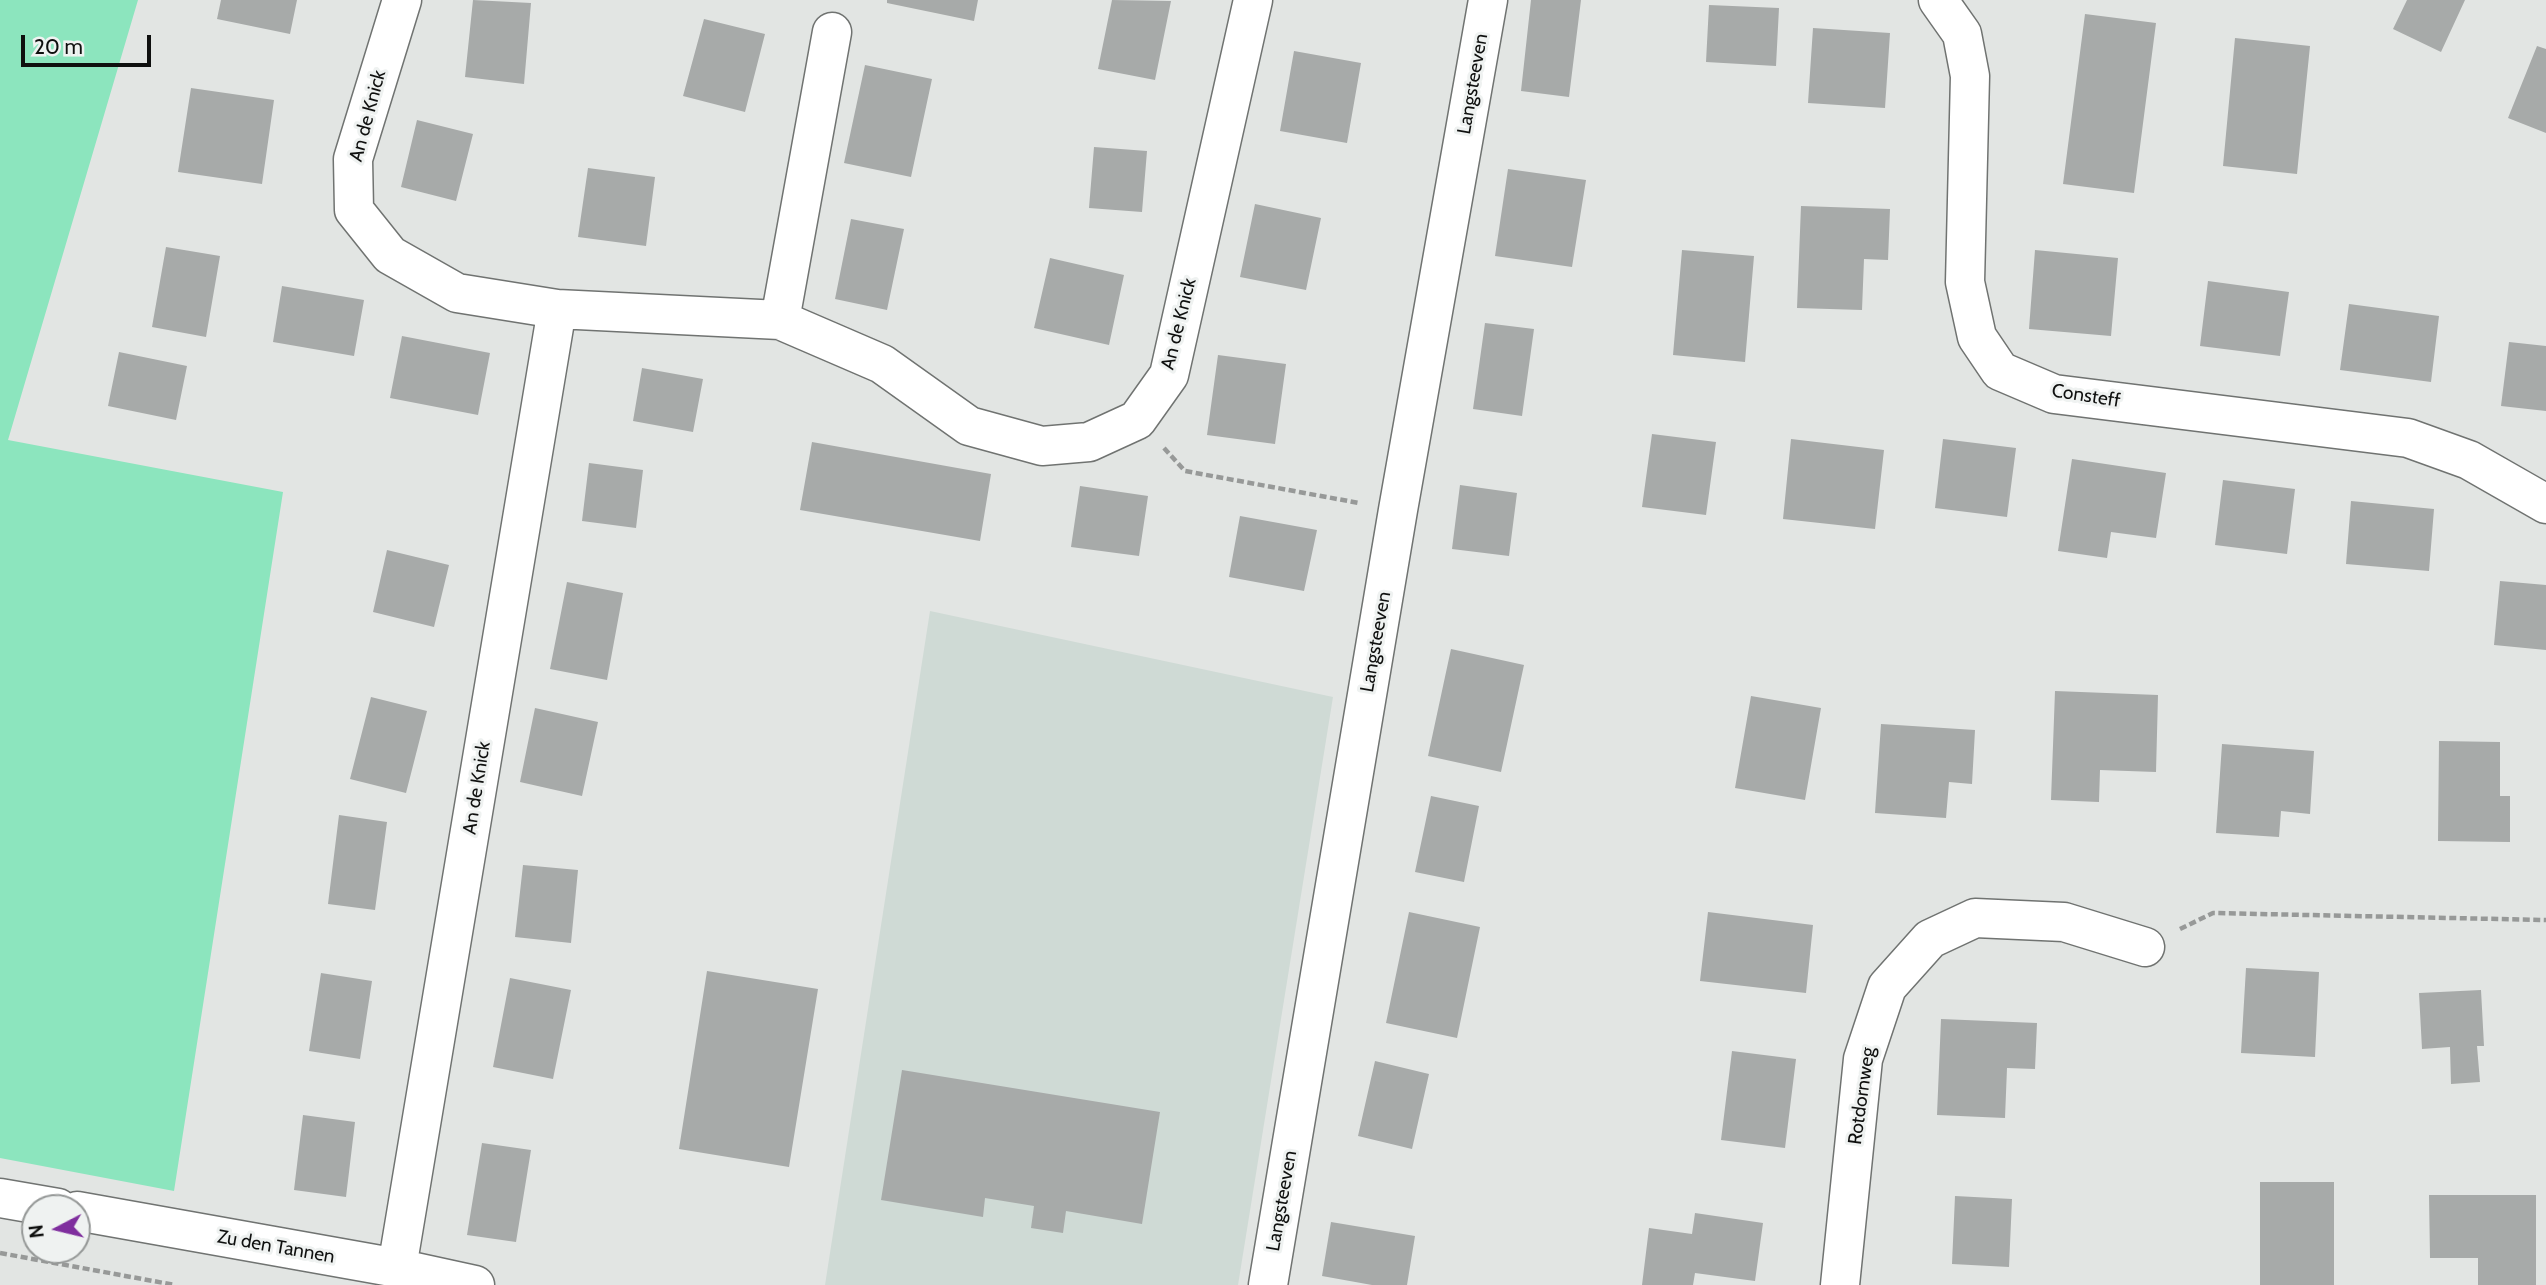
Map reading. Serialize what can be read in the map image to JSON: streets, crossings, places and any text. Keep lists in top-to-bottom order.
{
  "streets": {
    "street": [
      "Langsteeven",
      "An de Knick",
      "Consteff",
      "Rotdornweg",
      "Zu den Tannen"
    ]
  },
  "crossings": [
    ["An de Knick", "Zu den Tannen"]
  ],
  "scale_bar": "20 m",
  "north": "left"
}
